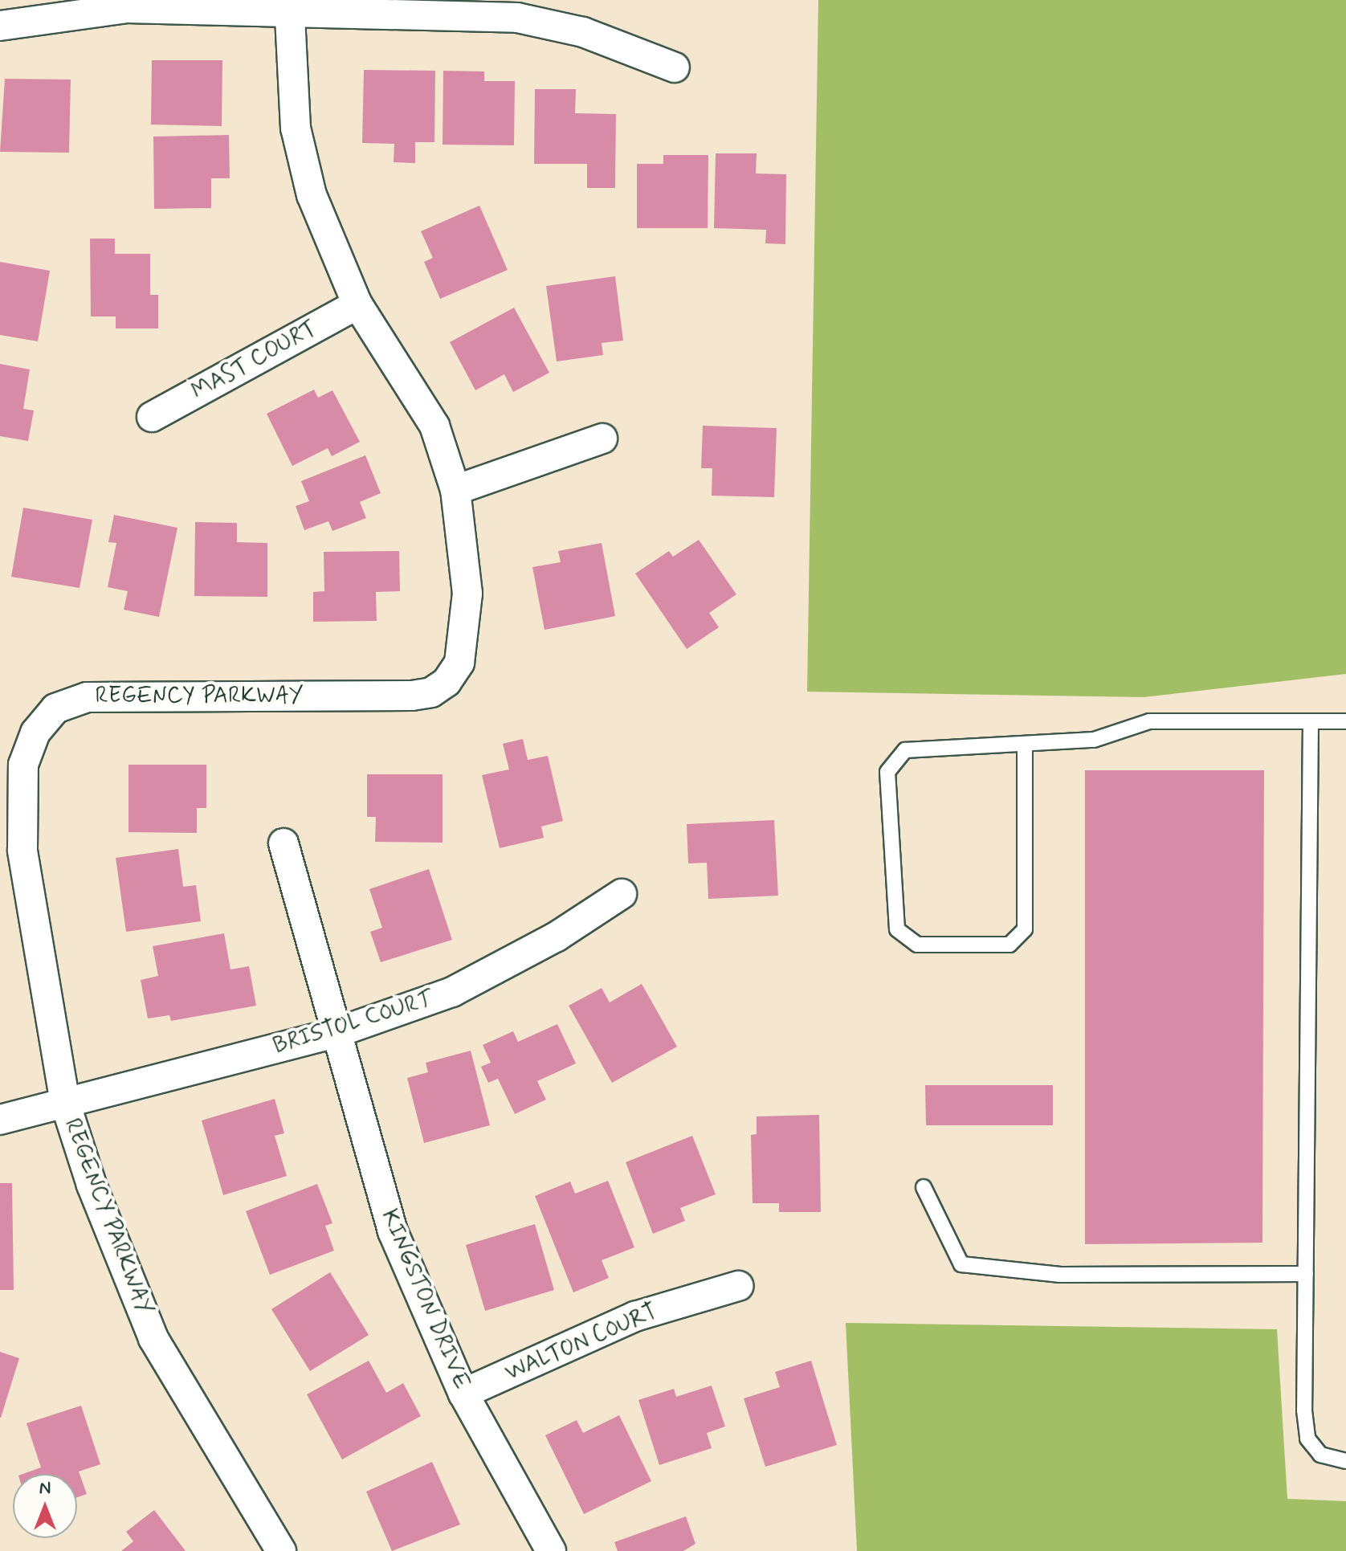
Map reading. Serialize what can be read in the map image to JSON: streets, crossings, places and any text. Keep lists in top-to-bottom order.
{
  "streets": {
    "street": [
      "MAST COURT",
      "REGENCY PARKWAY",
      "BRISTOL COURT",
      "KINGSTON DRIVE",
      "WALTON COURT"
    ]
  },
  "crossings": [
    ["MAST COURT", "REGENCY PARKWAY"],
    ["REGENCY PARKWAY", "BRISTOL COURT"],
    ["BRISTOL COURT", "KINGSTON DRIVE"],
    ["KINGSTON DRIVE", "WALTON COURT"]
  ],
  "north": "top"
}
